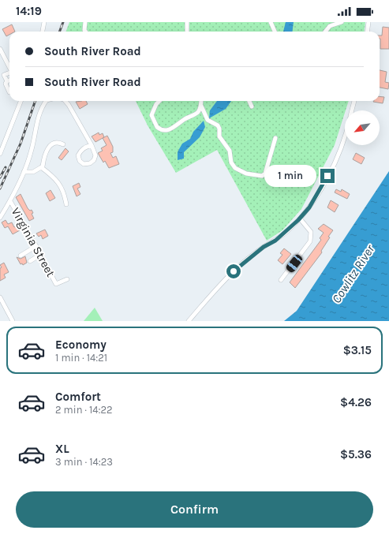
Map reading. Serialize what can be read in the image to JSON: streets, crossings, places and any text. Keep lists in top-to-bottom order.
{
  "streets": {
    "street": ["Virginia Street"]
  },
  "water": ["Cowlitz River"],
  "north": "bottom left",
  "page": {
    "status": "14:19",
    "banner": ["South River Road", "South River Road"],
    "bubble": "1 min",
    "list": [
      {
        "name": "Economy",
        "note": "1 min · 14:21",
        "value": "$3.15"
      },
      {
        "name": "Comfort",
        "note": "2 min · 14:22",
        "value": "$4.26"
      },
      {
        "name": "XL",
        "note": "3 min · 14:23",
        "value": "$5.36"
      }
    ],
    "buttons": "Confirm"
  }
}
